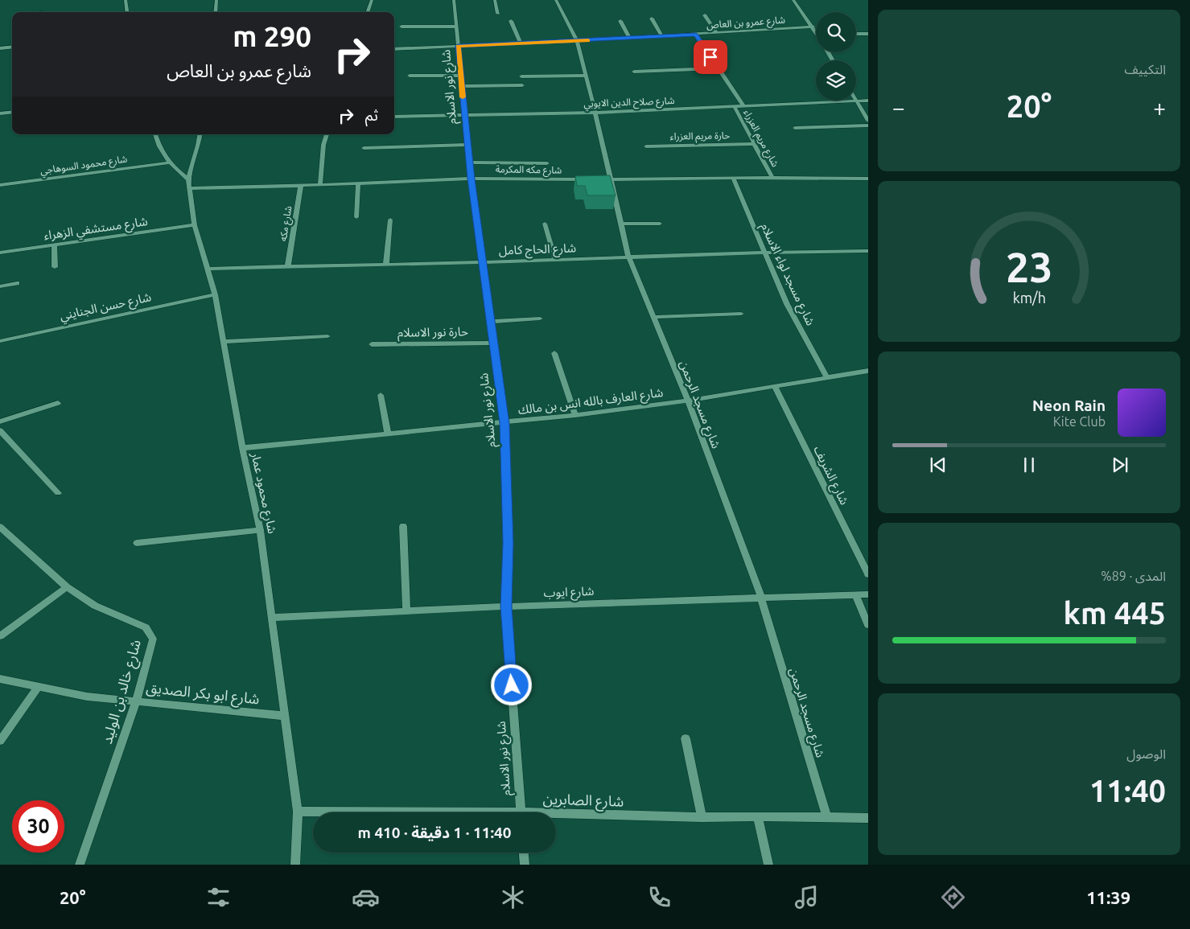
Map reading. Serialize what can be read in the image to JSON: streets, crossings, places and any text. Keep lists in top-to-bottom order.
{
  "streets": {
    "street": [
      "شارع عمرو بن العاص",
      "شارع نور الاسلام",
      "شارع صلاح الدين الايوبي",
      "حارة مريم العزراء",
      "شارع مريم العزراء",
      "شارع محمود السوهاجي",
      "شارع مكه المكرمة",
      "شارع مكه",
      "شارع مستشفي الزهراء",
      "شارع الحاج كامل",
      "شارع مسجد لواء الاسلام",
      "شارع حسن الجنايني",
      "حارة نور الاسلام",
      "شارع العارف بالله انس بن مالك",
      "شارع مسجد الرحمن",
      "شارع الشريف",
      "شارع محمود عمار",
      "شارع ايوب",
      "شارع خالد بن الوليد",
      "شارع ابو بكر الصديق",
      "شارع الصابرين"
    ]
  },
  "crossings": [
    ["شارع عمرو بن العاص", "شارع نور الاسلام"],
    ["شارع عمرو بن العاص", "شارع مريم العزراء"],
    ["شارع عمرو بن العاص", "شارع مسجد الرحمن"],
    ["شارع نور الاسلام", "شارع صلاح الدين الايوبي"],
    ["شارع نور الاسلام", "شارع مكه المكرمة"],
    ["شارع نور الاسلام", "شارع الحاج كامل"],
    ["شارع نور الاسلام", "حارة نور الاسلام"],
    ["شارع نور الاسلام", "شارع العارف بالله انس بن مالك"],
    ["شارع نور الاسلام", "شارع ايوب"],
    ["شارع صلاح الدين الايوبي", "شارع مريم العزراء"],
    ["شارع صلاح الدين الايوبي", "شارع مسجد الرحمن"],
    ["حارة مريم العزراء", "شارع مريم العزراء"],
    ["شارع مكه المكرمة", "شارع مكه"],
    ["شارع مكه المكرمة", "شارع محمود عمار"],
    ["شارع مكه", "شارع الحاج كامل"],
    ["شارع مستشفي الزهراء", "شارع محمود عمار"],
    ["شارع الحاج كامل", "شارع مسجد لواء الاسلام"],
    ["شارع الحاج كامل", "شارع مسجد الرحمن"],
    ["شارع الحاج كامل", "شارع محمود عمار"],
    ["شارع مسجد لواء الاسلام", "شارع العارف بالله انس بن مالك"],
    ["شارع حسن الجنايني", "شارع محمود عمار"],
    ["شارع العارف بالله انس بن مالك", "شارع مسجد الرحمن"],
    ["شارع العارف بالله انس بن مالك", "شارع الشريف"],
    ["شارع العارف بالله انس بن مالك", "شارع محمود عمار"],
    ["شارع مسجد الرحمن", "شارع ايوب"],
    ["شارع مسجد الرحمن", "شارع الصابرين"],
    ["شارع محمود عمار", "شارع ايوب"],
    ["شارع محمود عمار", "شارع ابو بكر الصديق"],
    ["شارع محمود عمار", "شارع الصابرين"],
    ["شارع خالد بن الوليد", "شارع ابو بكر الصديق"]
  ],
  "page": {
    "tile": [
      "التكييف",
      ["المدى · 89%", "445 km"],
      ["الوصول", "11:40"]
    ],
    "turn": ["290 m", "شارع عمرو بن العاص"],
    "heat": ["−", "20°", "+"],
    "then": "ثم",
    "song": ["Neon Rain", "Kite Club"],
    "limit": "30",
    "trip": "11:40 · 1 دقيقة · 410 m",
    "tabs": ["11:39", "20°"],
    "gauge": ["23", "km/h"]
  }
}
